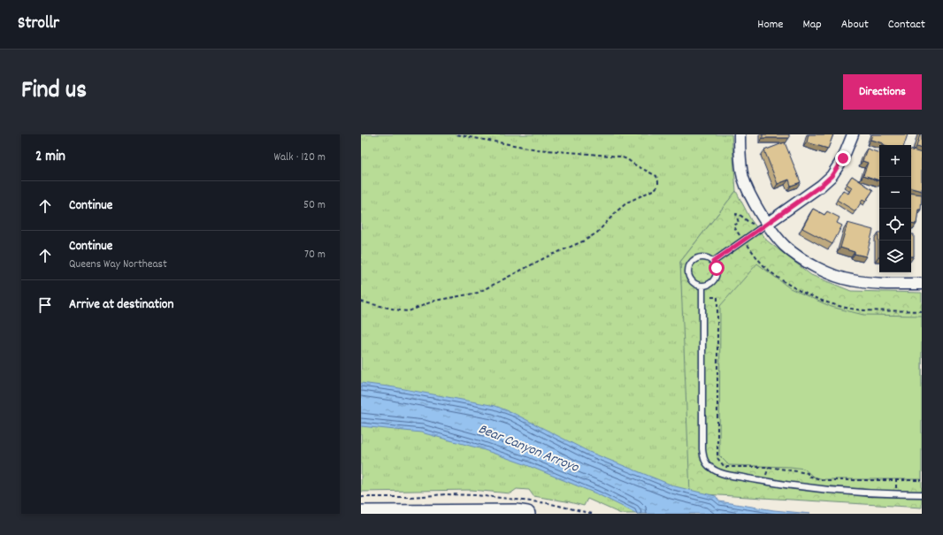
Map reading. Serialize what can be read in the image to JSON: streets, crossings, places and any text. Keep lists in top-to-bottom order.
{
  "water": ["Bear Canyon Arroyo"],
  "page": {
    "header": "Strollr",
    "nav": [
      "Home",
      "Map",
      "About",
      "Contact"
    ],
    "title": "Find us",
    "buttons": "Directions",
    "heading": ["2 min", "Walk · 120 m"],
    "map_buttons": ["+", "−"],
    "list": [
      ["Continue", "50 m"],
      ["Continue", "Queens Way Northeast", "70 m"],
      "Arrive at destination"
    ]
  }
}
